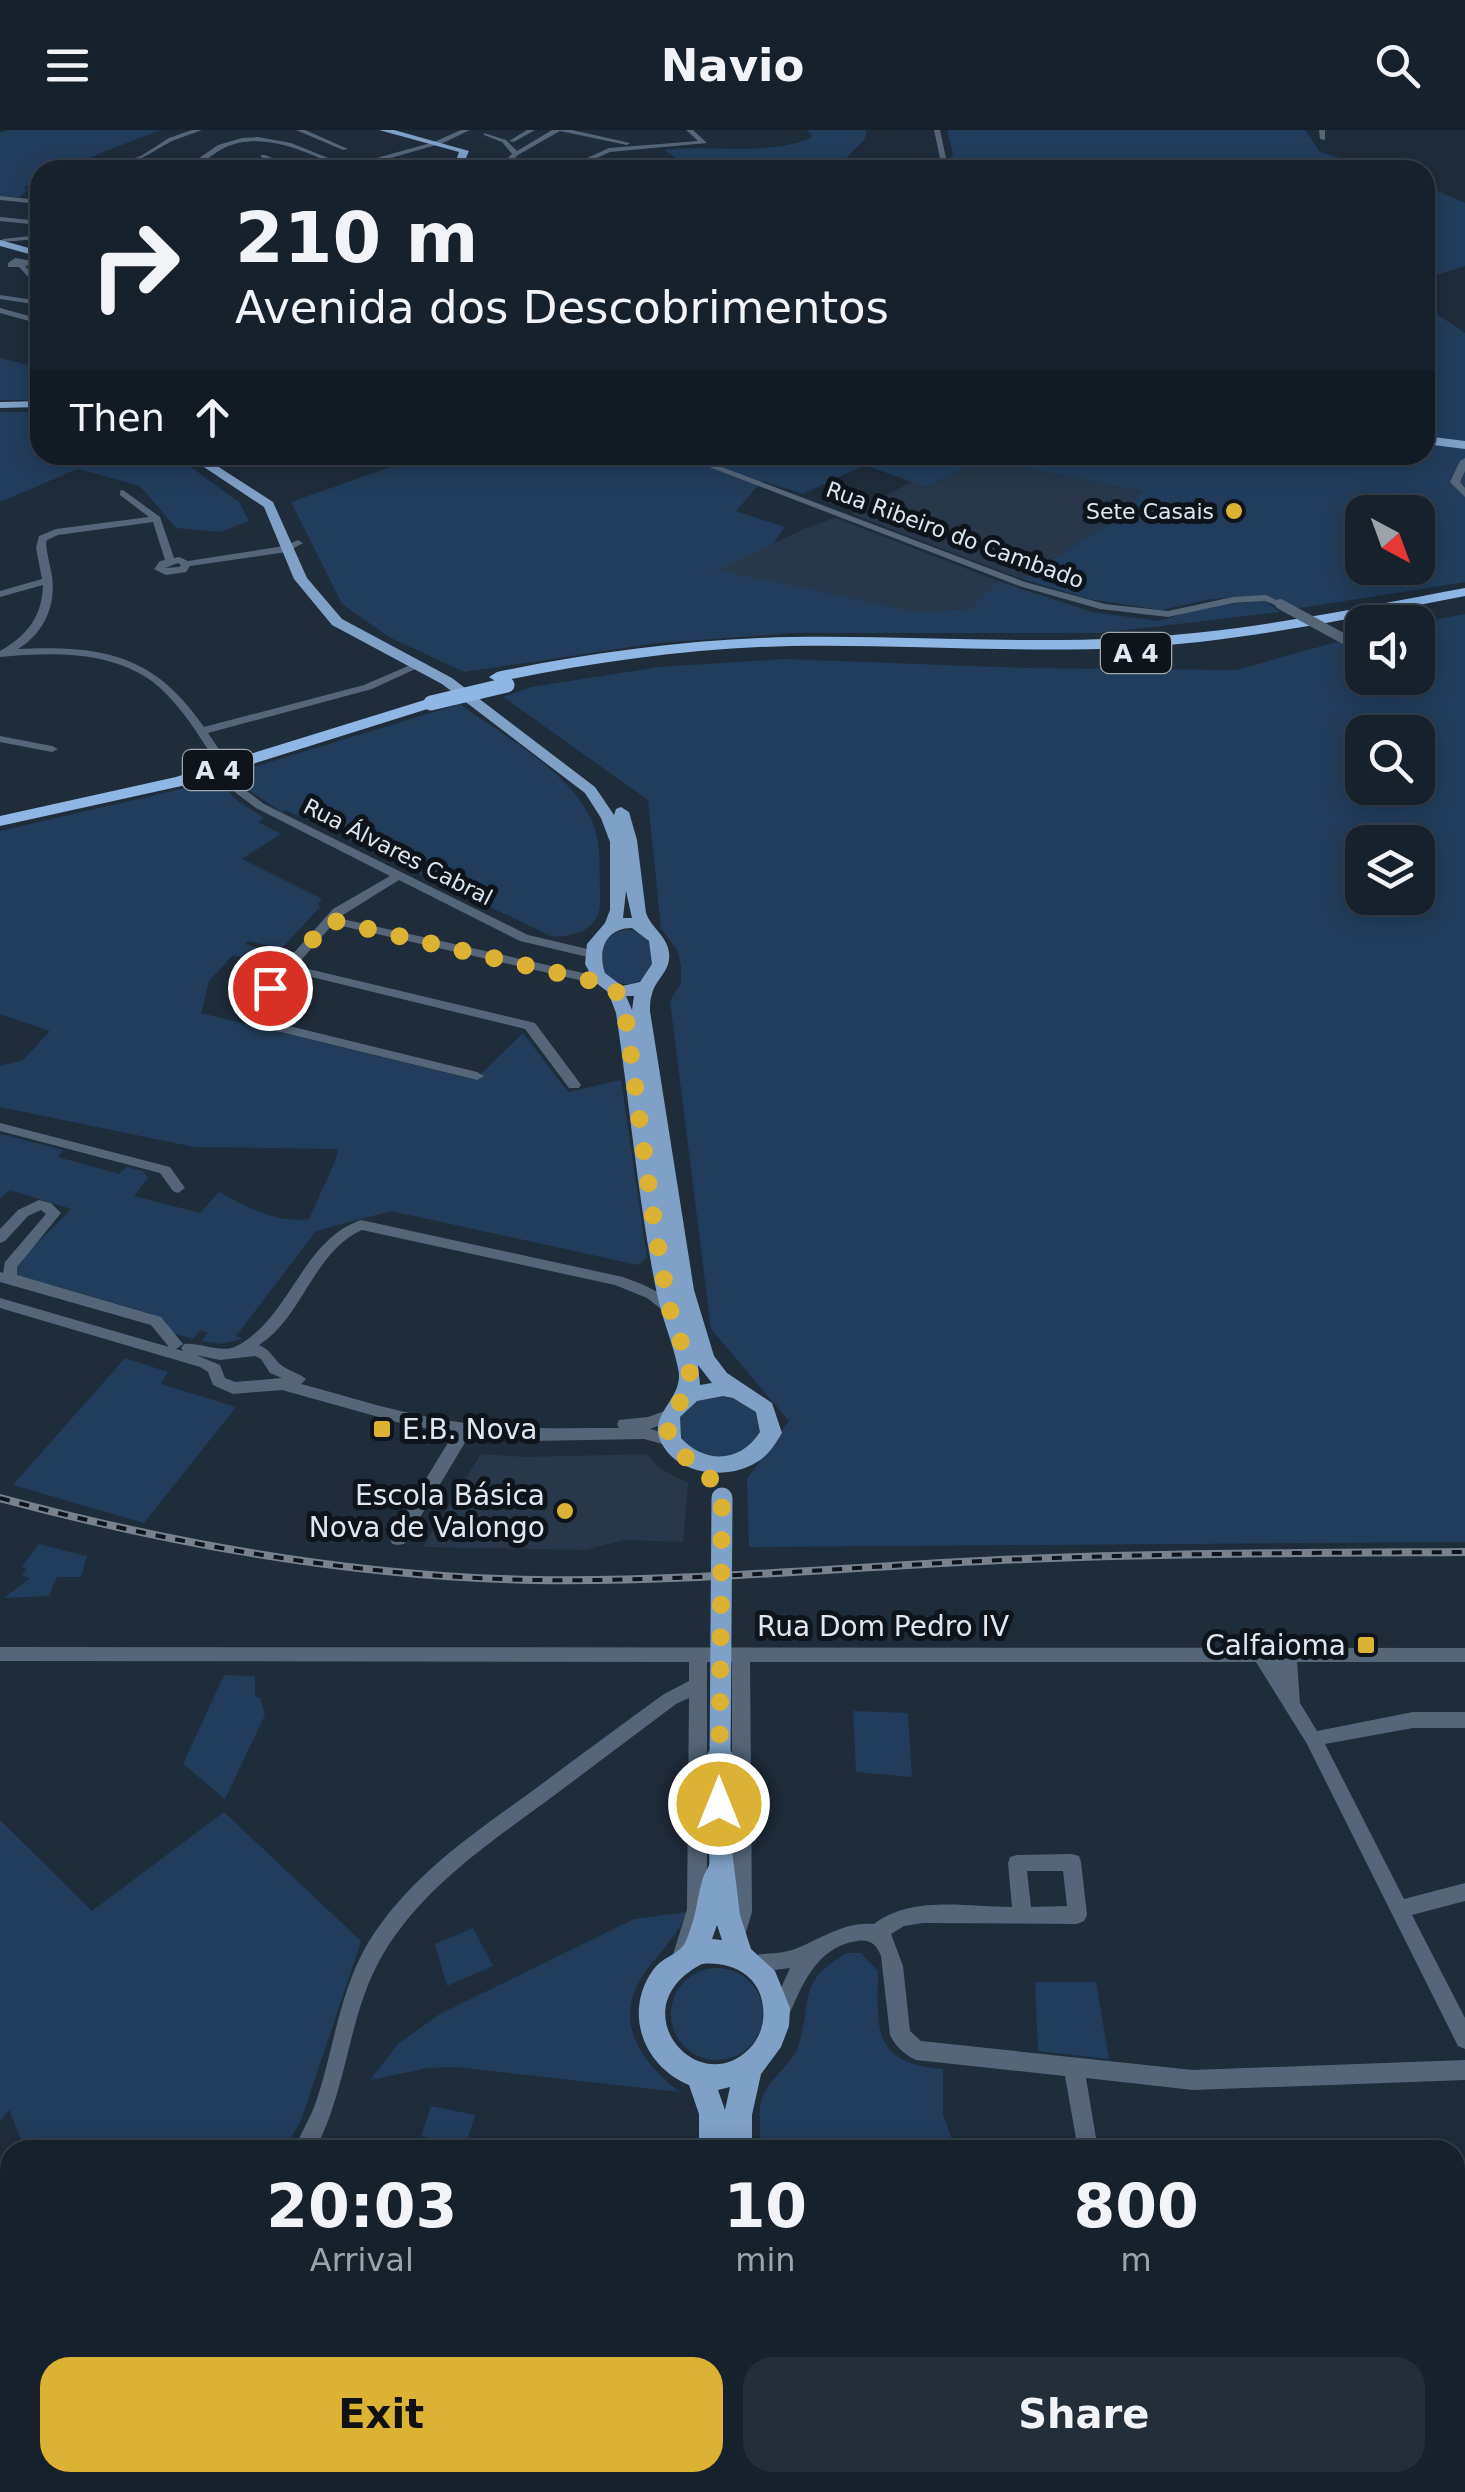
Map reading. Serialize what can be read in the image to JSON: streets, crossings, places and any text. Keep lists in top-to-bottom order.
{
  "streets": {
    "highway": ["A 4"],
    "street": ["Rua Ribeiro do Cambado", "Rua Álvares Cabral", "Rua Dom Pedro IV"]
  },
  "places": {
    "other": ["Sete Casais", "Escola Básica Nova de Valongo"],
    "transit": ["E.B. Nova", "Calfaioma"]
  },
  "north": "bottom right",
  "page": {
    "header": "Navio",
    "turn": ["210 m", "Avenida dos Descobrimentos"],
    "then": "Then",
    "eta": [
      "20:03",
      "Arrival",
      "10",
      "min",
      "800",
      "m"
    ],
    "buttons": ["Exit", "Share"]
  }
}
